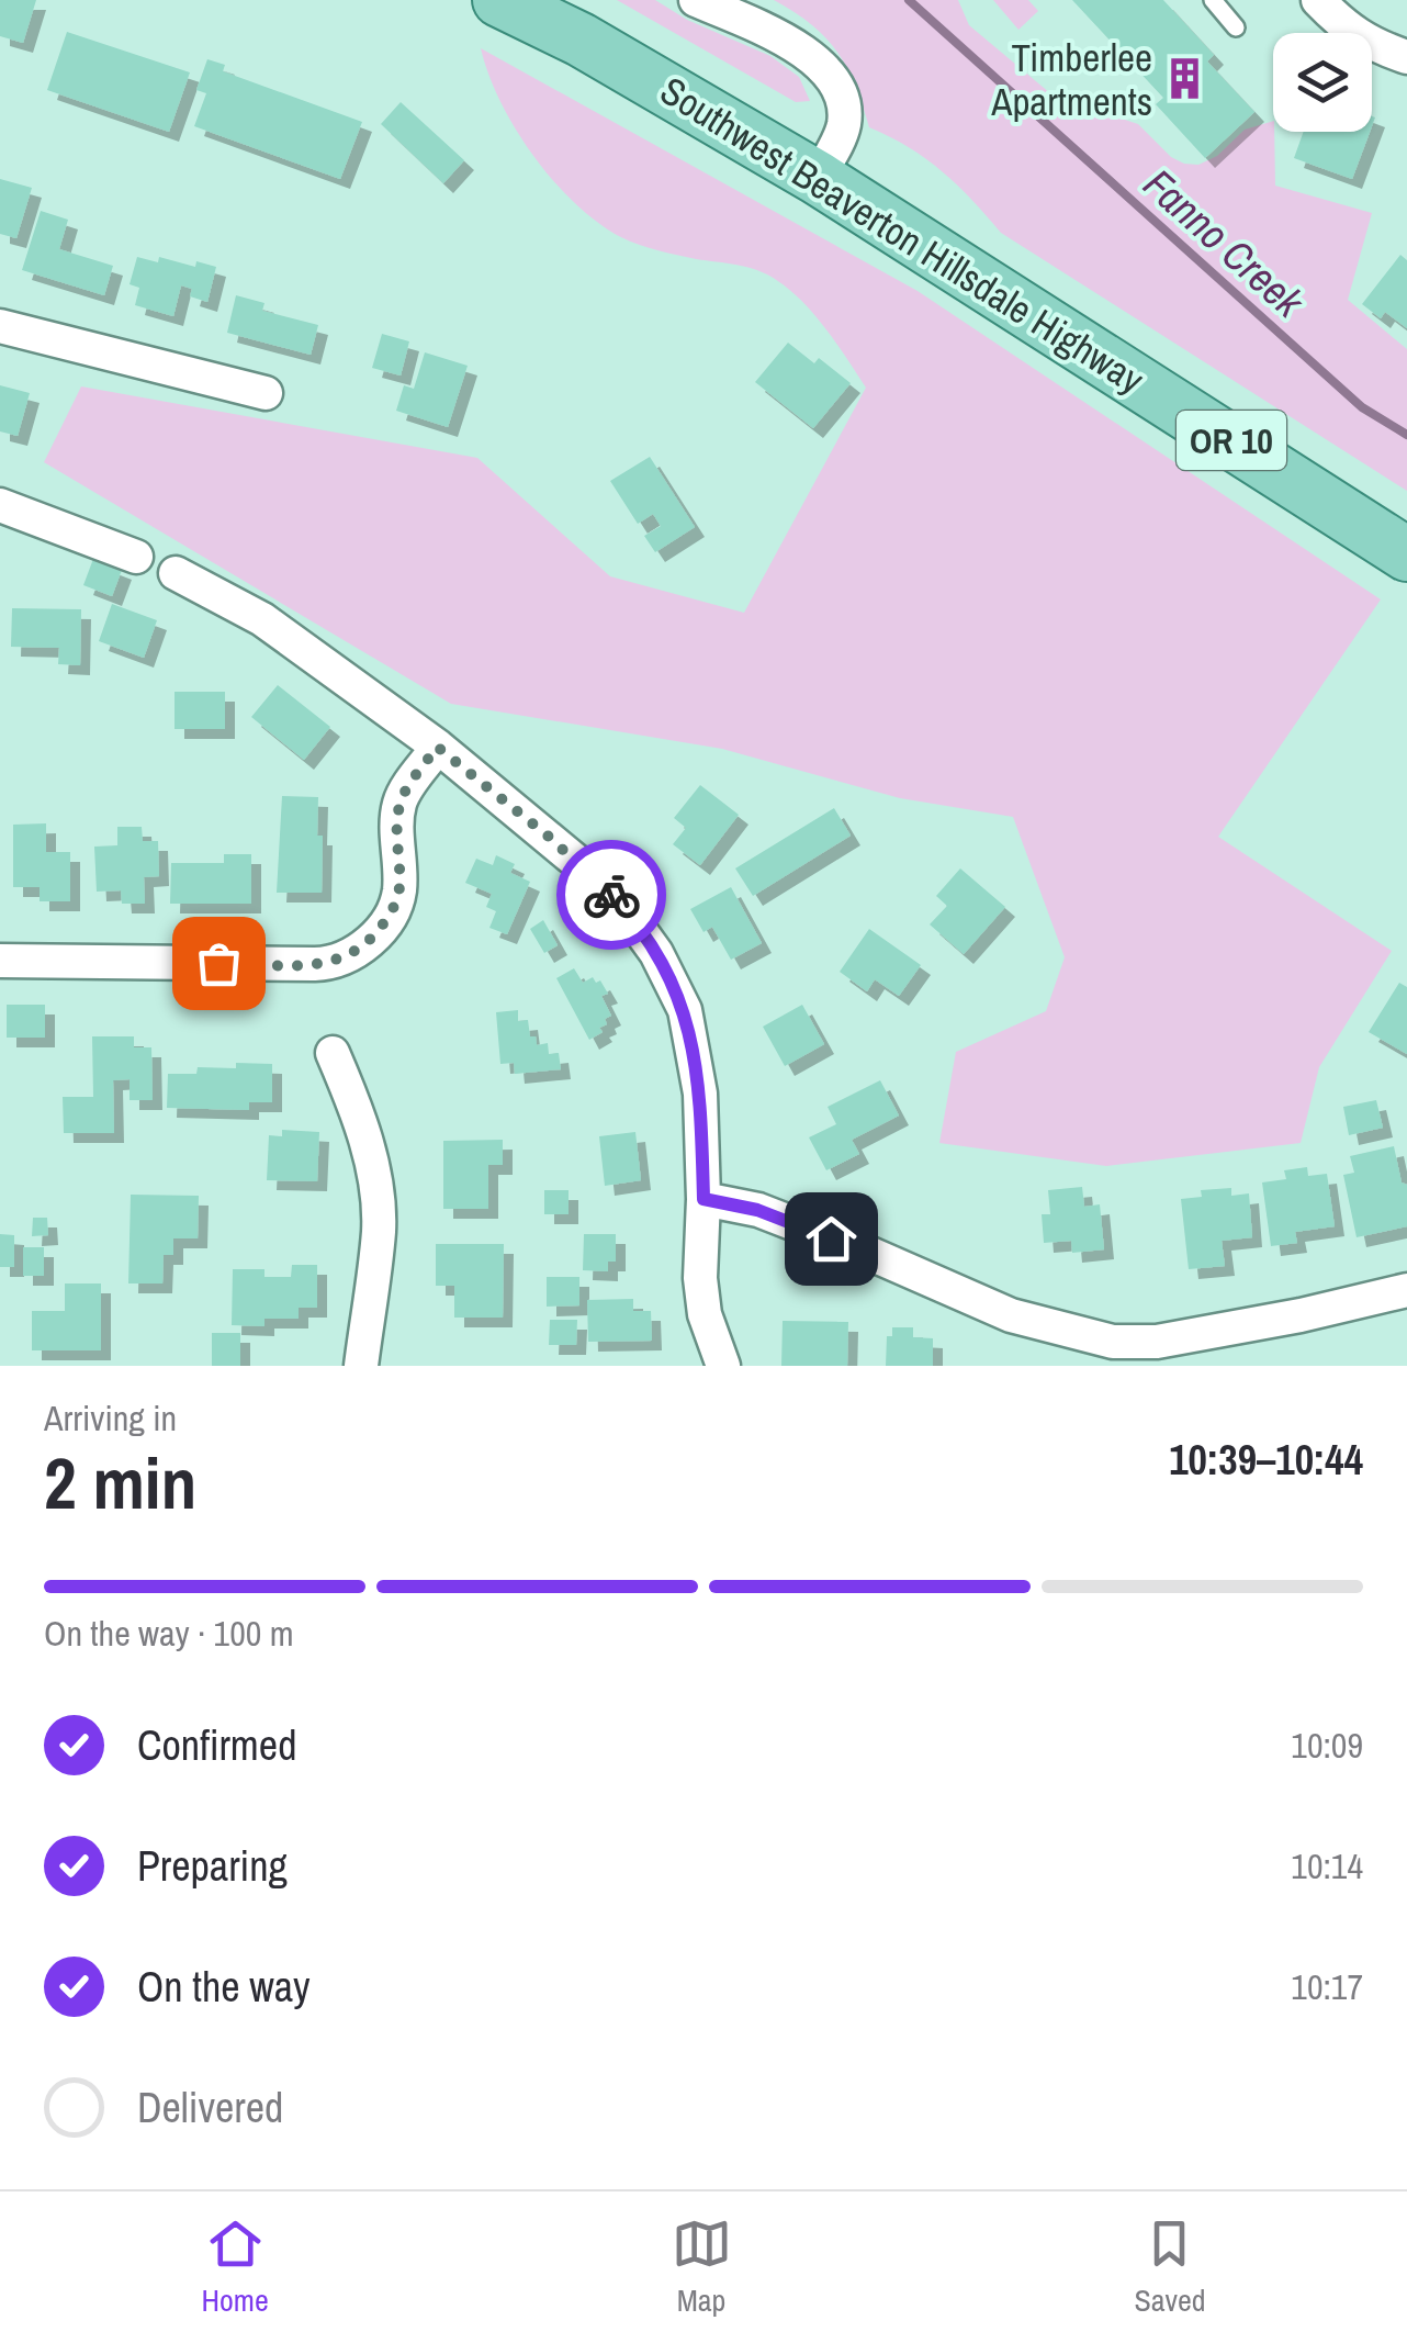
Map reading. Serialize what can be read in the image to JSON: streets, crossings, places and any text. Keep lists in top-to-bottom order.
{
  "streets": {
    "main road": ["Southwest Beaverton Hillsdale Highway", "OR 10"]
  },
  "water": ["Fanno Creek"],
  "places": {
    "building": ["Timberlee Apartments"]
  },
  "page": {
    "heading": ["2 min", "Arriving in", "10:39–10:44"],
    "bar": "On the way · 100 m",
    "list": [
      ["Confirmed", "10:09"],
      ["Preparing", "10:14"],
      ["On the way", "10:17"],
      "Delivered"
    ],
    "tabs": ["Home", "Map", "Saved"]
  }
}
